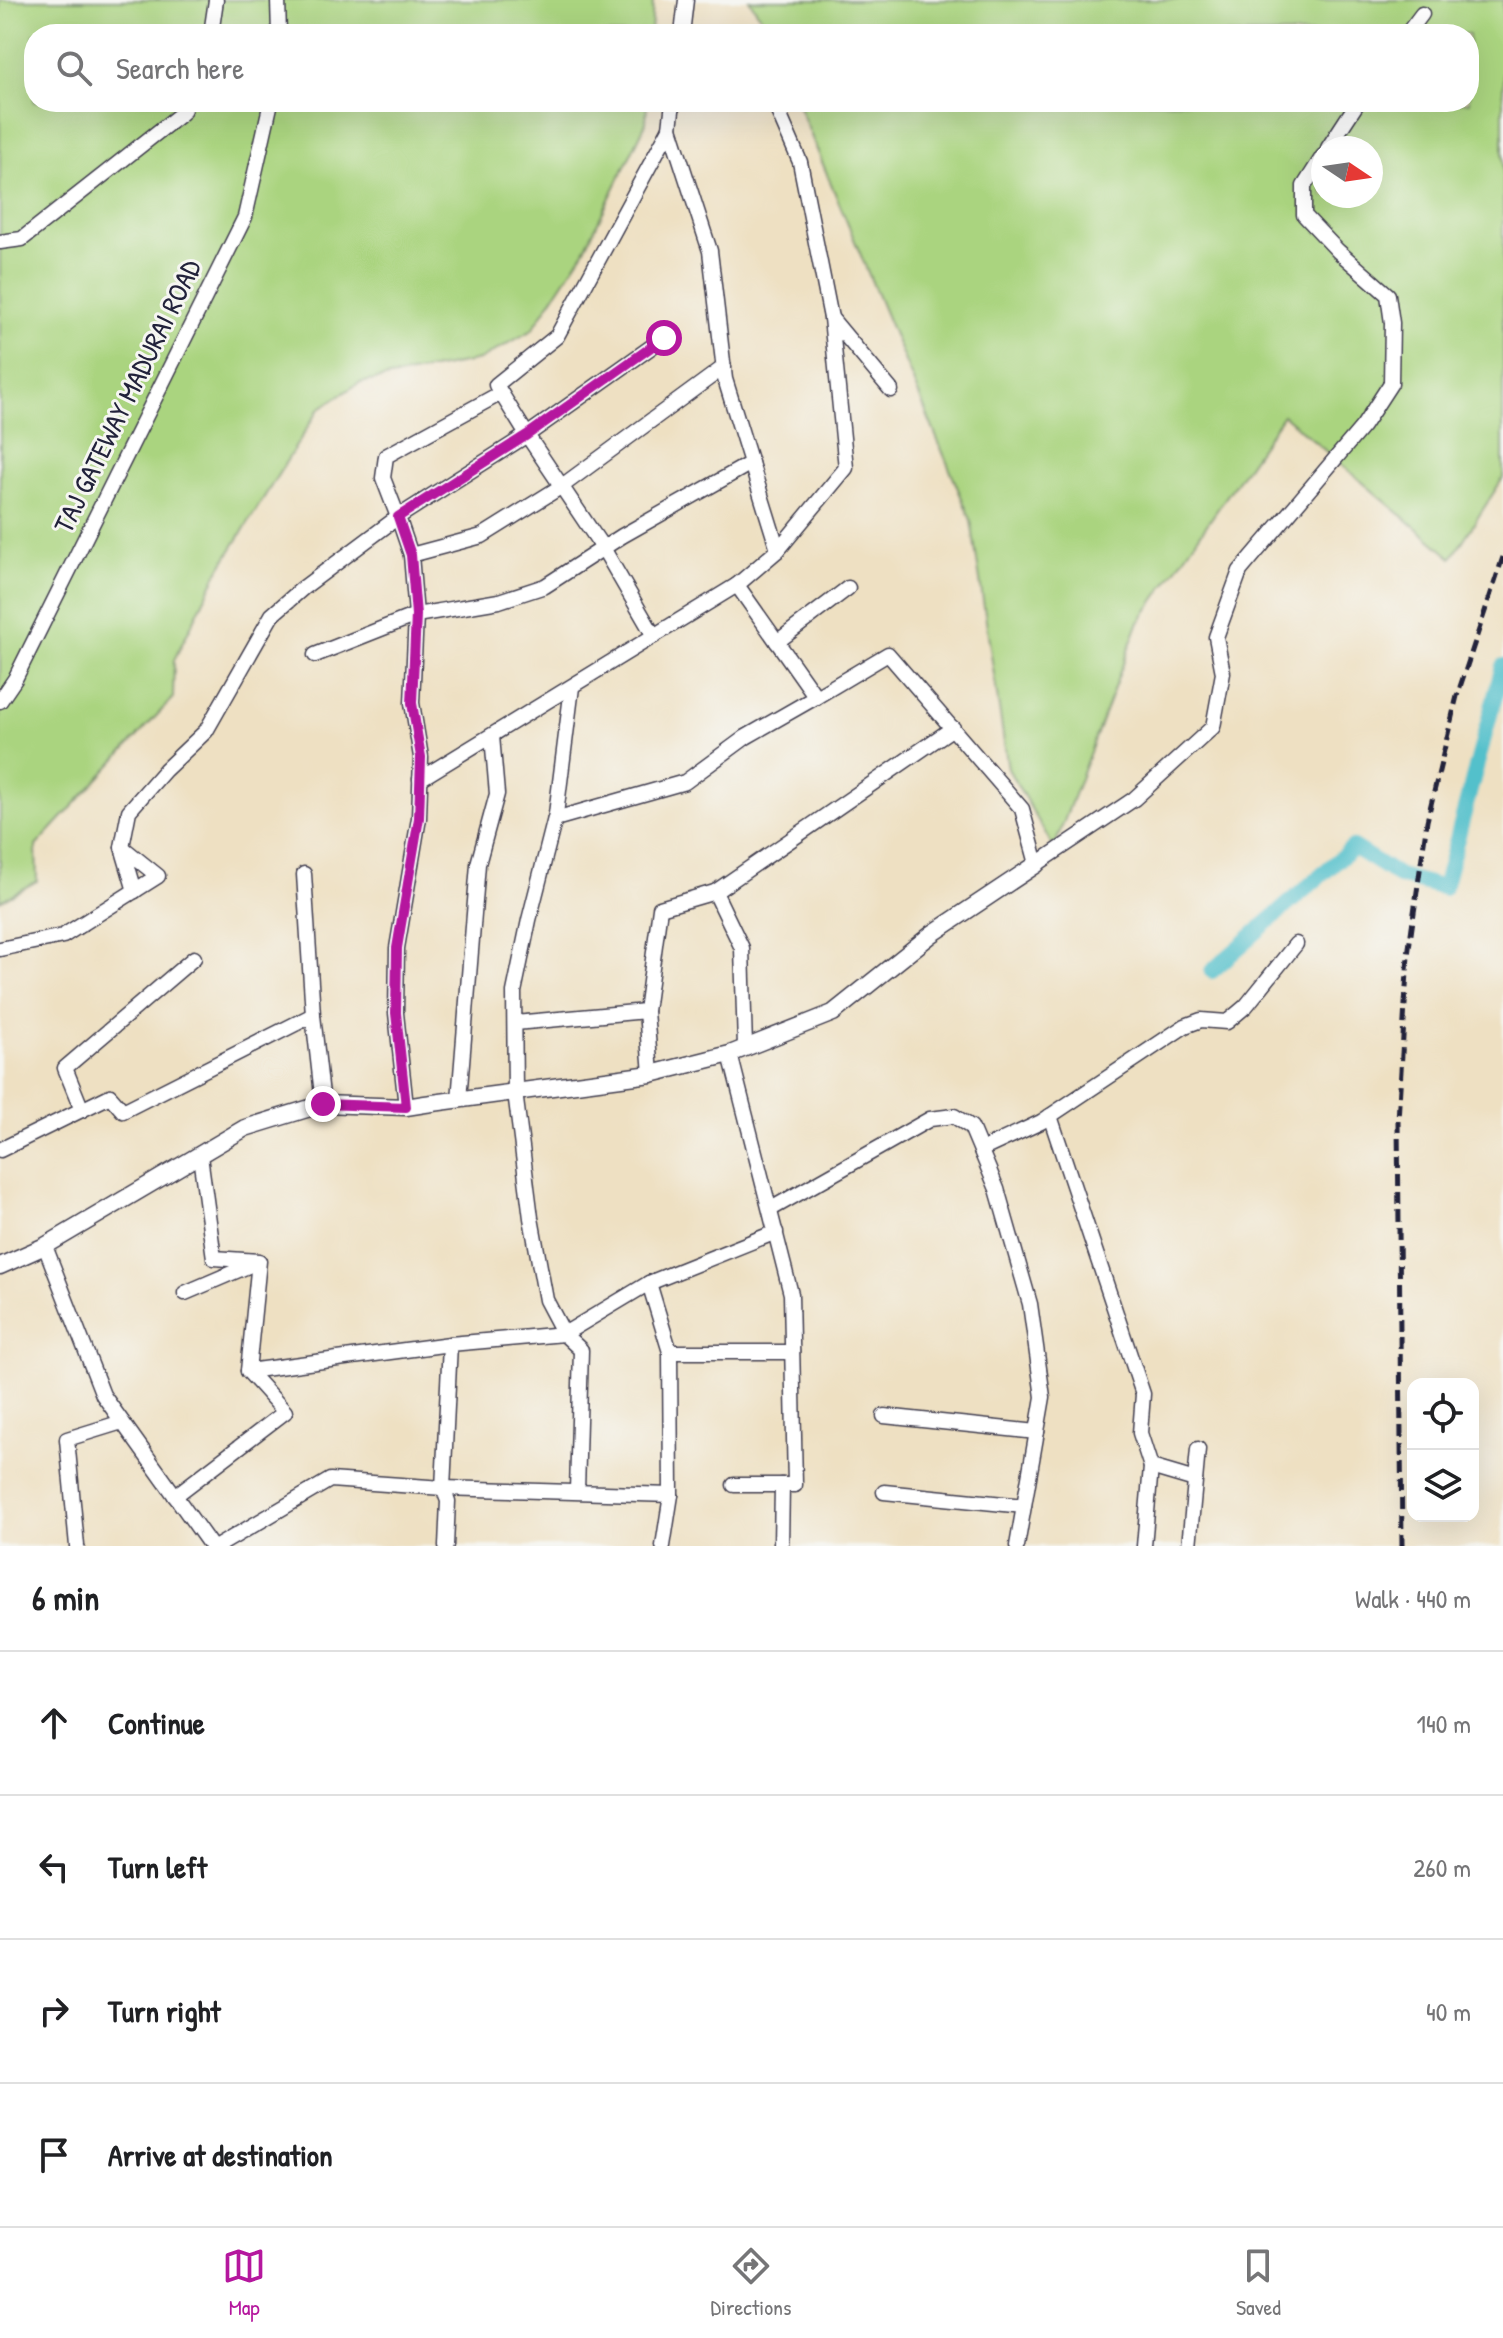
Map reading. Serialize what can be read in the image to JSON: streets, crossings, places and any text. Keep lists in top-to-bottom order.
{
  "streets": {
    "street": ["TAJ GATEWAY MADURAI ROAD"]
  },
  "north": "right",
  "page": {
    "search": "Search here",
    "heading": ["6 min", "Walk · 440 m"],
    "list": [
      ["Continue", "140 m"],
      ["Turn left", "260 m"],
      ["Turn right", "40 m"],
      "Arrive at destination"
    ],
    "nav": ["Map", "Directions", "Saved"]
  }
}
